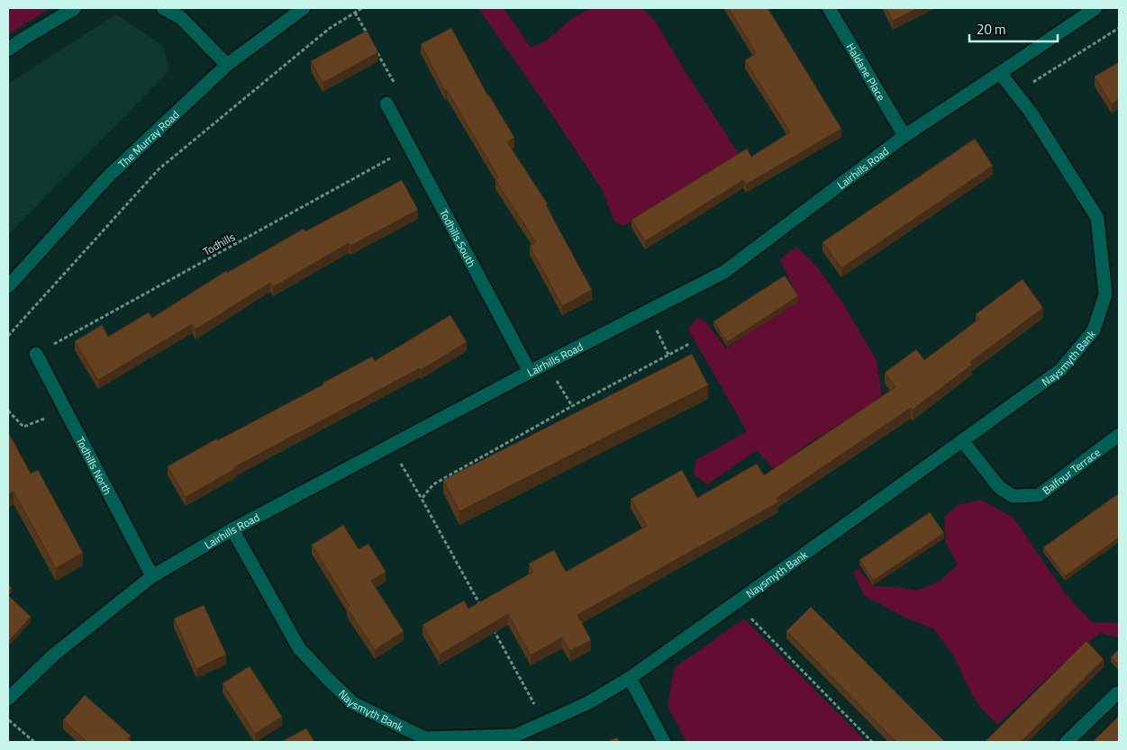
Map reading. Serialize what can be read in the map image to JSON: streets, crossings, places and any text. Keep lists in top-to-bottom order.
{
  "streets": {
    "street": [
      "Haldane Place",
      "The Murray Road",
      "Lairhills Road",
      "Todhills South",
      "Naysmyth Bank",
      "Todhills North",
      "Balfour Terrace"
    ],
    "path": ["Todhills"]
  },
  "crossings": [
    ["Haldane Place", "Lairhills Road"],
    ["Lairhills Road", "Todhills South"],
    ["Lairhills Road", "Naysmyth Bank"],
    ["Lairhills Road", "Todhills North"],
    ["Todhills South", "Todhills"],
    ["Todhills", "Todhills North"],
    ["Naysmyth Bank", "Balfour Terrace"]
  ],
  "scale_bar": "20 m"
}
